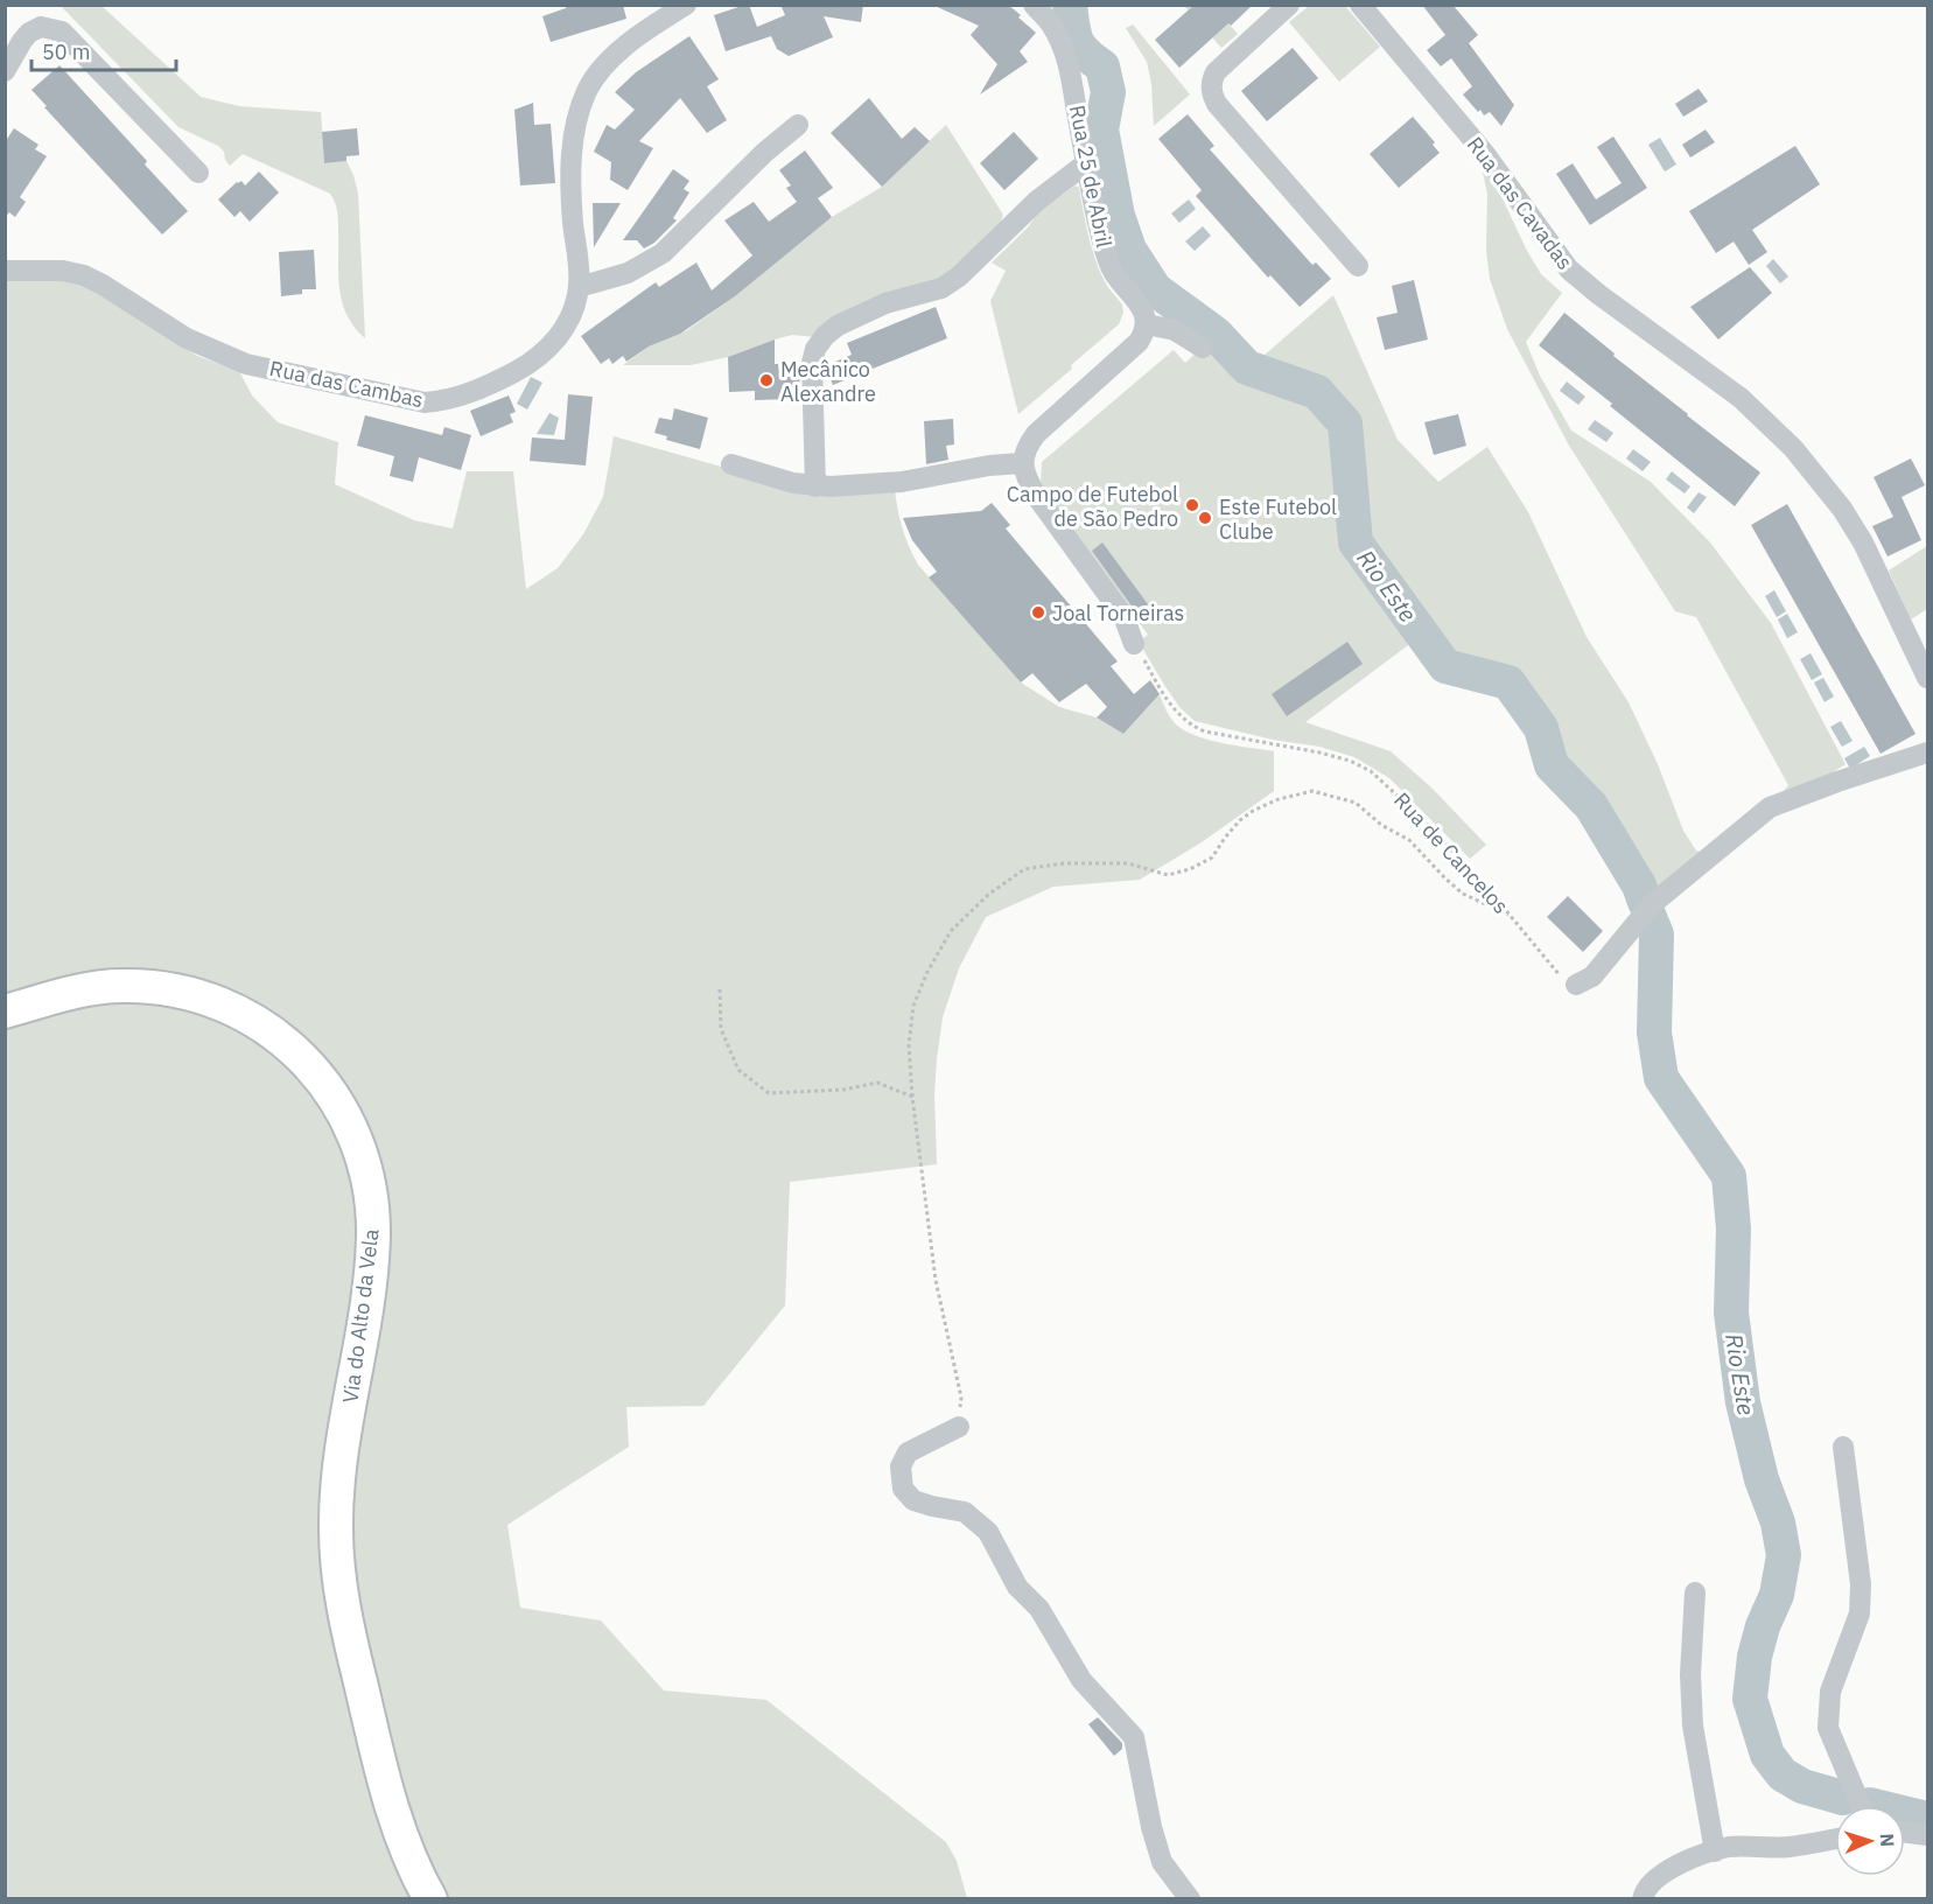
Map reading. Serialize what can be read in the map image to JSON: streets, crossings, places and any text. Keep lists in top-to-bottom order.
{
  "streets": {
    "main road": ["Via do Alto da Vela"],
    "street": ["Rua 25 de Abril", "Rua das Cavadas", "Rua das Cambas"],
    "path": ["Rua de Cancelos"]
  },
  "water": ["Rio Este"],
  "places": [
    "Mecânico Alexandre",
    "Campo de Futebol de São Pedro",
    "Este Futebol Clube",
    "Joal Torneiras"
  ],
  "scale_bar": "50 m",
  "north": "right"
}
